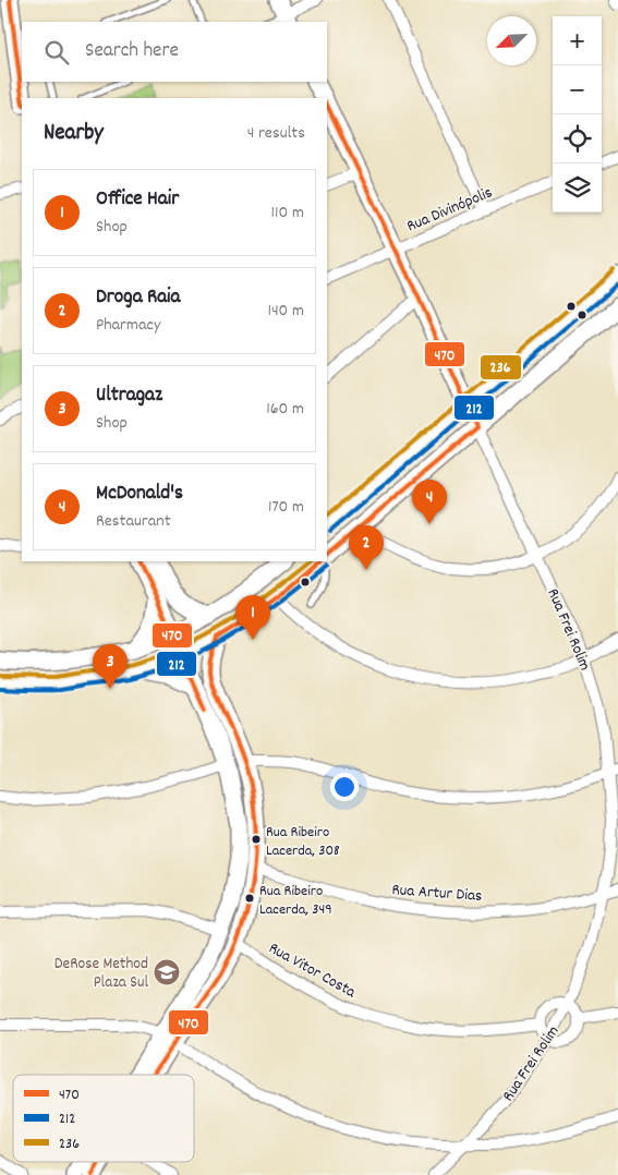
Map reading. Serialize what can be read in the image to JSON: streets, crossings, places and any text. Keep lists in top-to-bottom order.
{
  "streets": {
    "main road": ["Rua Frei Rolim"],
    "street": ["Rua Divinópolis", "Rua Artur Dias", "Rua Vitor Costa"]
  },
  "crossings": [
    ["Rua Divinópolis", "Rua Frei Rolim"],
    ["Rua Frei Rolim", "Rua Artur Dias"]
  ],
  "places": {
    "other": ["Rua Ribeiro Lacerda, 308", "Rua Ribeiro Lacerda, 349"],
    "school or university": ["DeRose Method Plaza Sul"]
  },
  "lines": ["transit line 470", "transit line 236", "transit line 212"],
  "legend": ["470", "212", "236"],
  "north": "bottom left",
  "page": {
    "map_buttons": ["+", "−"],
    "search": "Search here",
    "heading": ["Nearby", "4 results"],
    "list": [
      {
        "mark": "1",
        "name": "Office Hair",
        "note": "Shop",
        "value": "110 m"
      },
      {
        "mark": "2",
        "name": "Droga Raia",
        "note": "Pharmacy",
        "value": "140 m"
      },
      {
        "mark": "3",
        "name": "Ultragaz",
        "note": "Shop",
        "value": "160 m"
      },
      {
        "mark": "4",
        "name": "McDonald's",
        "note": "Restaurant",
        "value": "170 m"
      }
    ],
    "pins": [
      "4",
      "2",
      "1",
      "3"
    ]
  }
}
